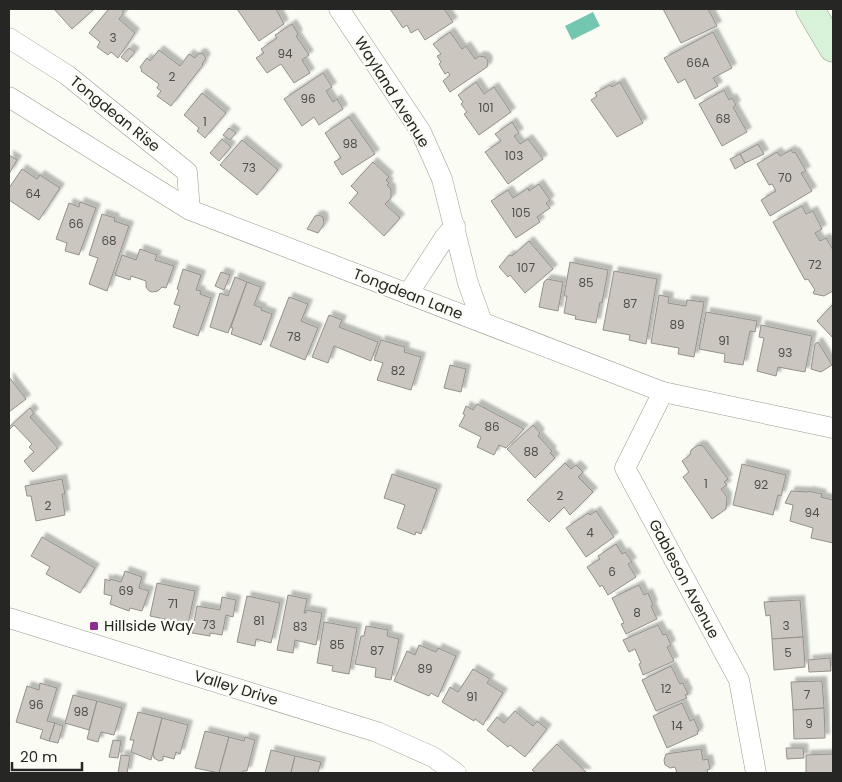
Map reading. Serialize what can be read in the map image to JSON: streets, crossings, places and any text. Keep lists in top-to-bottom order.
{
  "streets": {
    "street": [
      "Wayland Avenue",
      "Tongdean Rise",
      "Tongdean Lane",
      "Gableson Avenue",
      "Valley Drive"
    ]
  },
  "crossings": [
    ["Wayland Avenue", "Tongdean Lane"],
    ["Tongdean Rise", "Tongdean Lane"],
    ["Tongdean Lane", "Gableson Avenue"]
  ],
  "places": {
    "transit": ["Hillside Way"]
  },
  "house_numbers": [
    "3",
    "94",
    "66A",
    "2",
    "96",
    "101",
    "68",
    "1",
    "98",
    "103",
    "73",
    "70",
    "64",
    "105",
    "66",
    "68",
    "72",
    "107",
    "85",
    "87",
    "89",
    "78",
    "91",
    "93",
    "82",
    "86",
    "88",
    "1",
    "92",
    "2",
    "2",
    "94",
    "4",
    "6",
    "69",
    "71",
    "8",
    "81",
    "73",
    "3",
    "83",
    "85",
    "87",
    "5",
    "89",
    "12",
    "7",
    "91",
    "96",
    "98",
    "9",
    "14"
  ],
  "scale_bar": "20 m"
}
